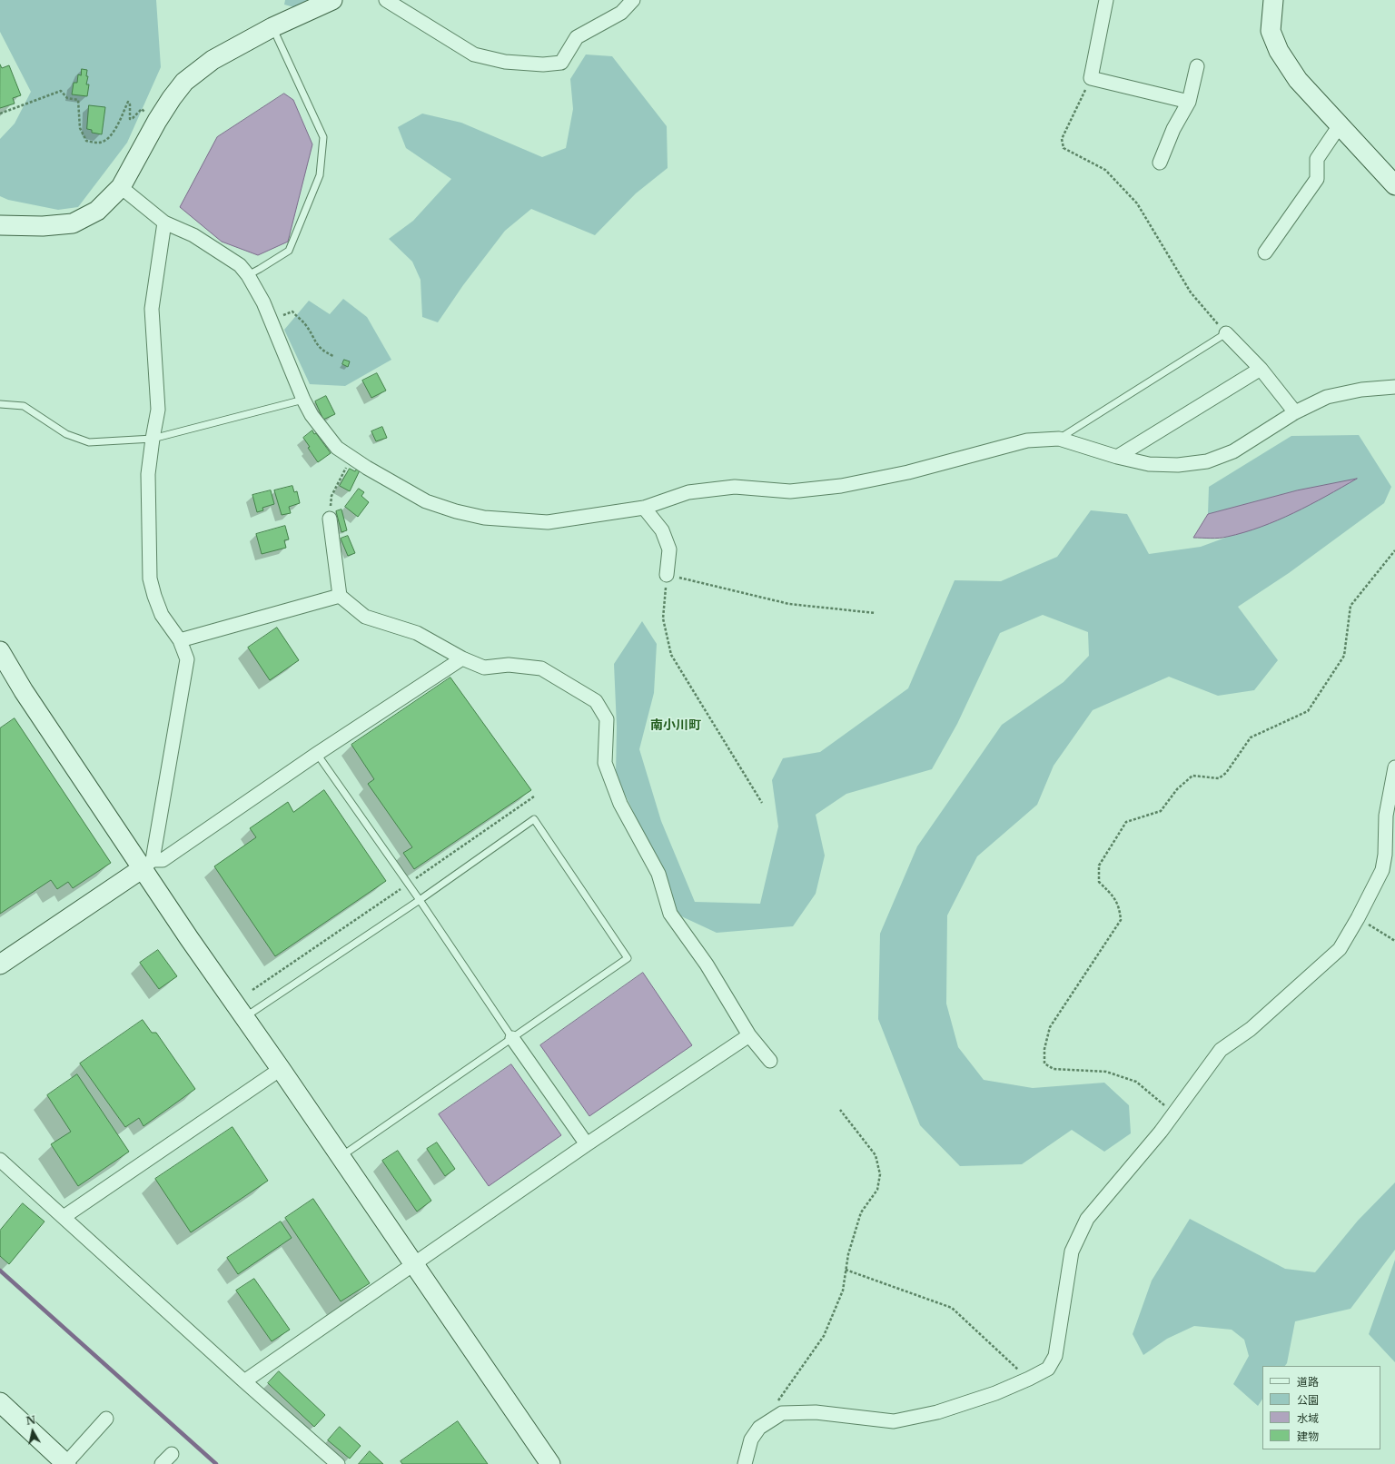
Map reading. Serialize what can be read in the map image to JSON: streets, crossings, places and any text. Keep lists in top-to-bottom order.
{
  "districts": ["南小川町"],
  "legend": [
    "道路",
    "公園",
    "水域",
    "建物"
  ],
  "north": "top"
}
